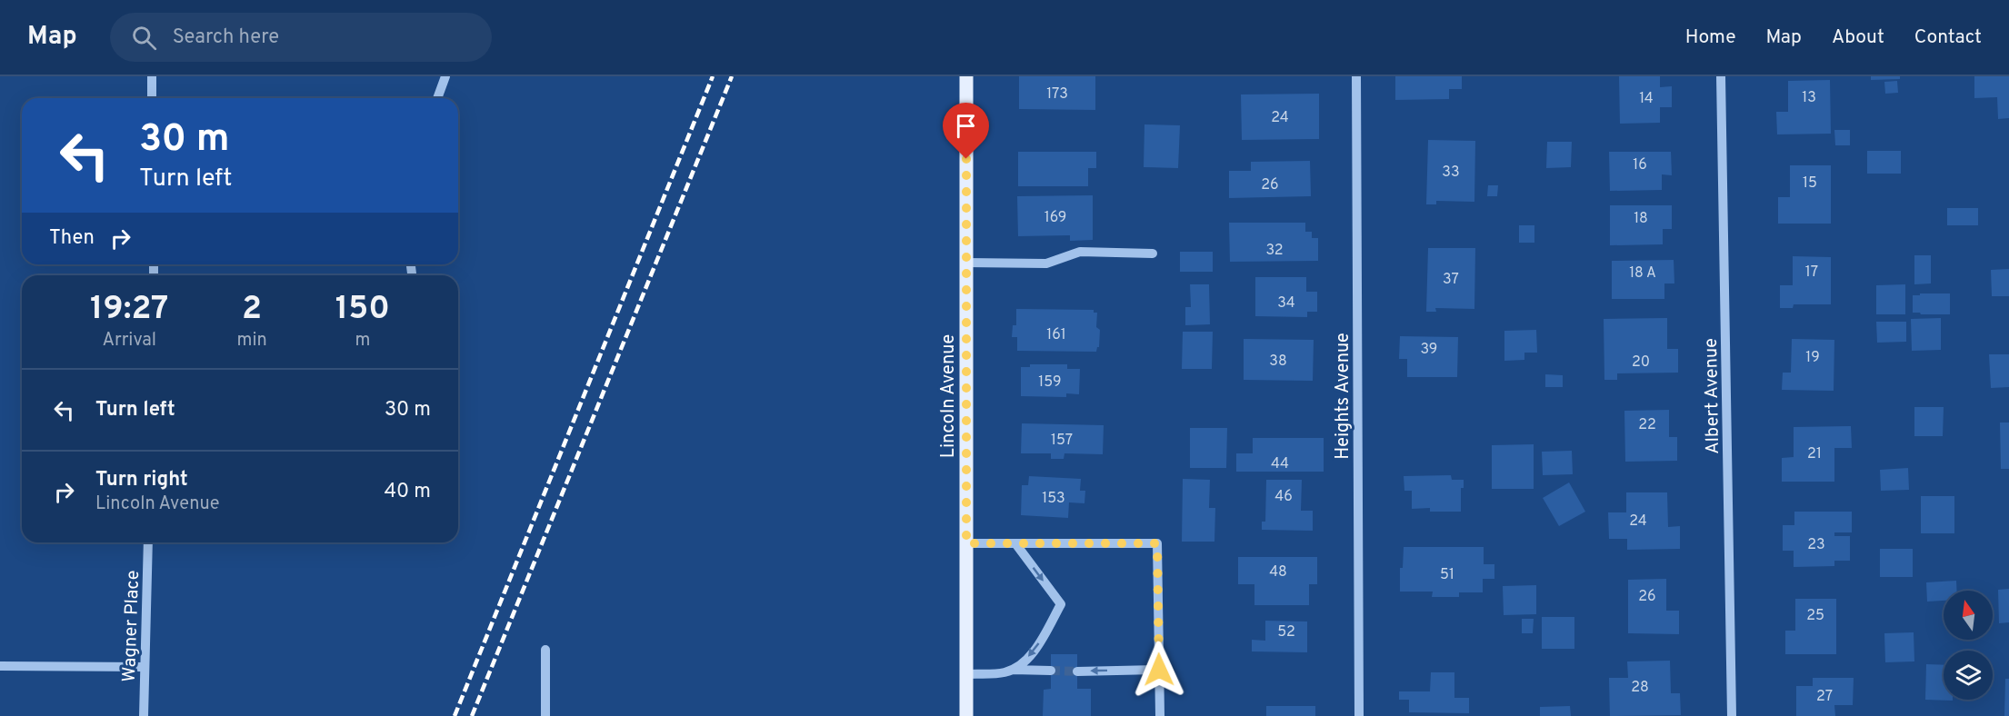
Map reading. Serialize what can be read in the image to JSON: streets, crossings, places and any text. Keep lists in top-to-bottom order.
{
  "streets": {
    "main road": ["Lincoln Avenue"],
    "street": ["Heights Avenue", "Albert Avenue", "Wagner Place"]
  },
  "house_numbers": [
    "173",
    "13",
    "14",
    "24",
    "16",
    "33",
    "15",
    "26",
    "169",
    "18",
    "32",
    "17",
    "18 A",
    "37",
    "34",
    "161",
    "39",
    "19",
    "38",
    "20",
    "159",
    "22",
    "157",
    "21",
    "44",
    "46",
    "153",
    "24",
    "23",
    "48",
    "51",
    "26",
    "25",
    "52",
    "28",
    "27"
  ],
  "north": "top",
  "page": {
    "header": "Map",
    "search": "Search here",
    "nav": [
      "Home",
      "Map",
      "About",
      "Contact"
    ],
    "turn": ["30 m", "Turn left"],
    "then": "Then",
    "eta": [
      "19:27",
      "Arrival",
      "2",
      "min",
      "150",
      "m"
    ],
    "list": [
      {
        "name": "Turn left",
        "value": "30 m"
      },
      {
        "name": "Turn right",
        "note": "Lincoln Avenue",
        "value": "40 m"
      }
    ]
  }
}
